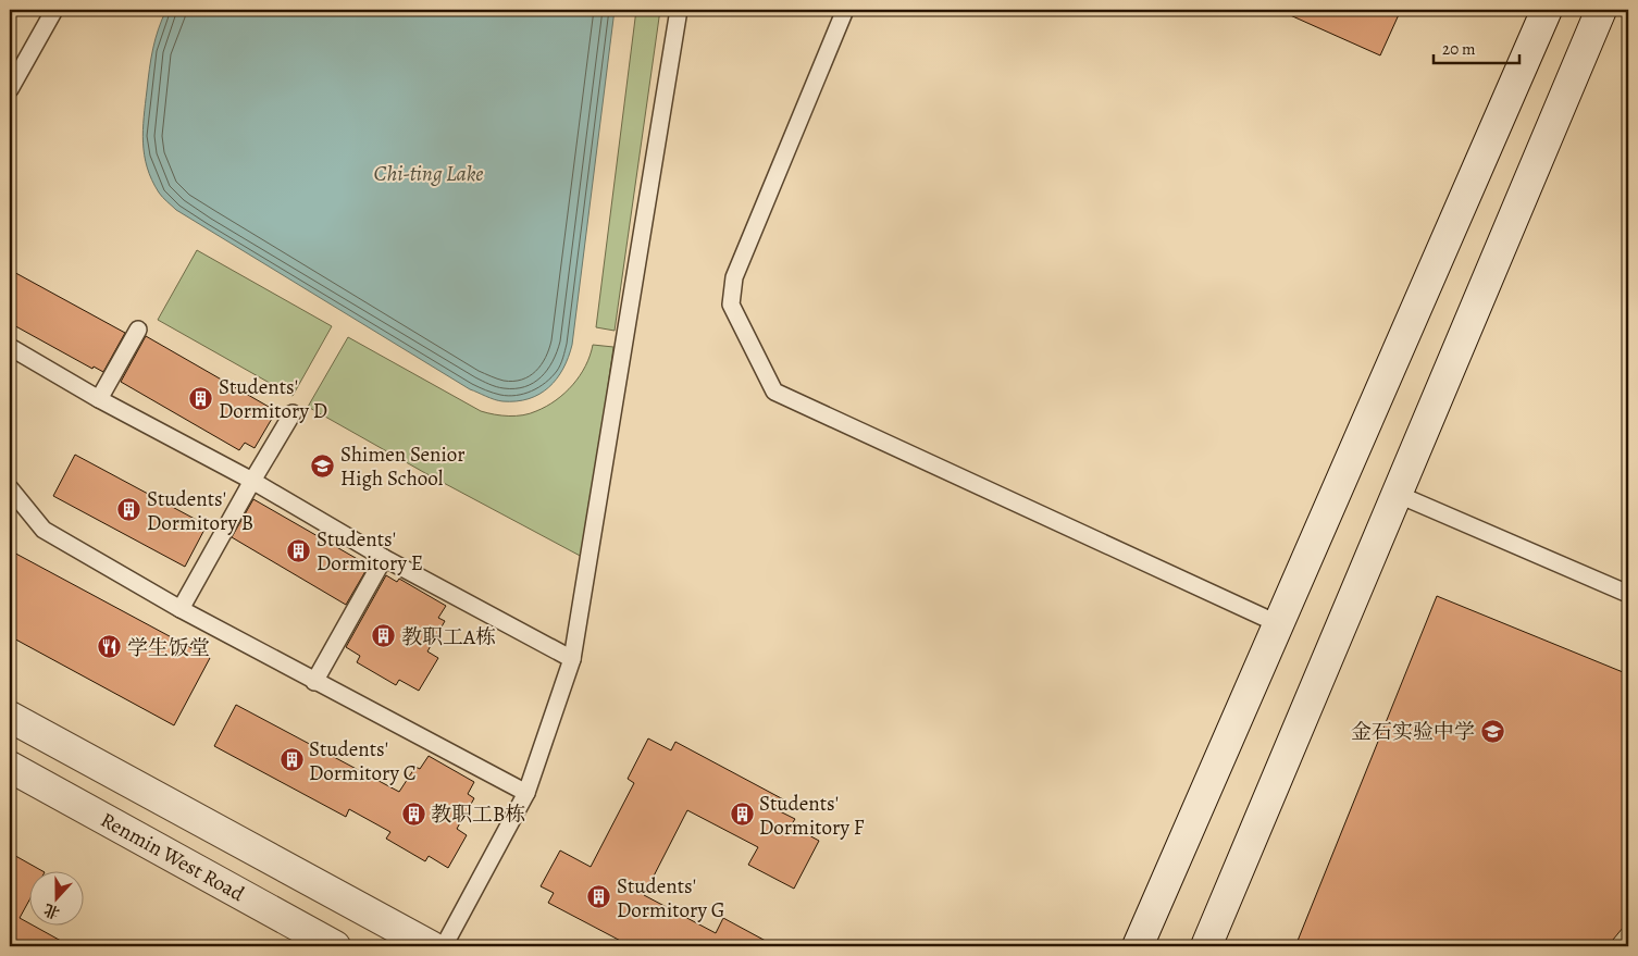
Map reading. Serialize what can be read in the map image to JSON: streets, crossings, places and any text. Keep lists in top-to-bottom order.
{
  "streets": {
    "main road": ["Renmin West Road"]
  },
  "water": ["Chi-ting Lake"],
  "places": {
    "building": [
      "Students' Dormitory D",
      "Students' Dormitory B",
      "Students' Dormitory E",
      "教职工A栋",
      "Students' Dormitory C",
      "教职工B栋",
      "Students' Dormitory F",
      "Students' Dormitory G"
    ],
    "school or university": ["Shimen Senior High School", "金石实验中学"],
    "restaurant": ["学生饭堂"]
  },
  "scale_bar": "20 m",
  "north": "bottom"
}
